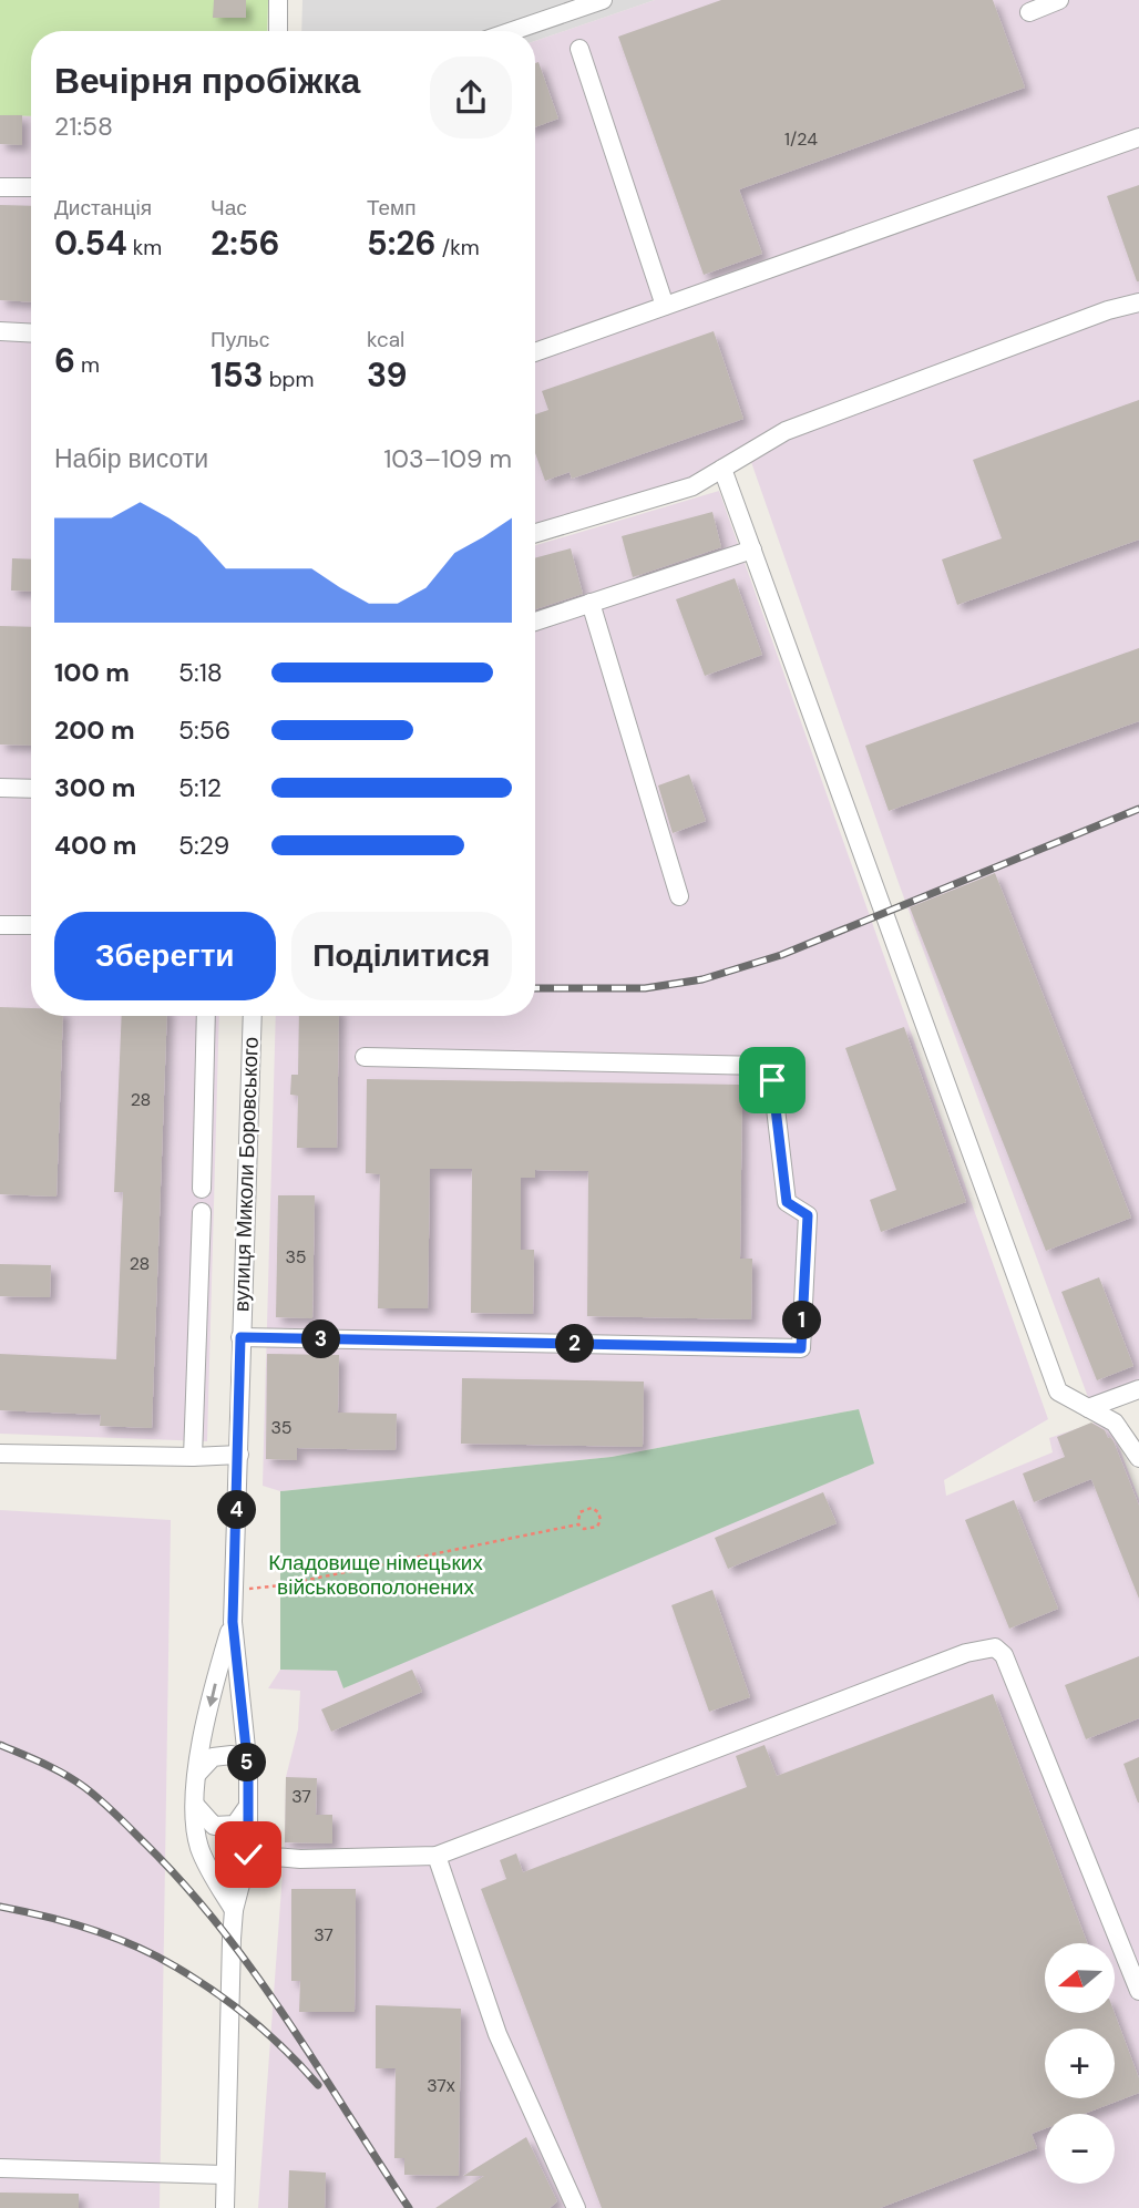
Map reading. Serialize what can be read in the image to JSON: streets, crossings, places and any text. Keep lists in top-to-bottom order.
{
  "streets": {
    "street": ["вулиця Миколи Боровського"]
  },
  "parks": ["Кладовище німецьких військовополонених"],
  "house_numbers": [
    "1/24",
    "28",
    "35",
    "28",
    "35",
    "37",
    "37",
    "37х"
  ],
  "north": "left",
  "page": {
    "heading": ["Вечірня пробіжка", "21:58"],
    "stats": [
      ["Дистанція", "0.54 km"],
      ["Час", "2:56"],
      ["Темп", "5:26 /km"],
      ["6 m"],
      ["Пульс", "153 bpm"],
      ["kcal", "39"]
    ],
    "chart": ["Набір висоти", "103–109 m"],
    "list": [
      {
        "name": "100 m",
        "note": "5:18"
      },
      {
        "name": "200 m",
        "note": "5:56"
      },
      {
        "name": "300 m",
        "note": "5:12"
      },
      {
        "name": "400 m",
        "note": "5:29"
      }
    ],
    "buttons": ["Зберегти", "Поділитися"],
    "pins": [
      "1",
      "3",
      "2",
      "4",
      "5"
    ],
    "map_buttons": ["+", "−"]
  }
}
